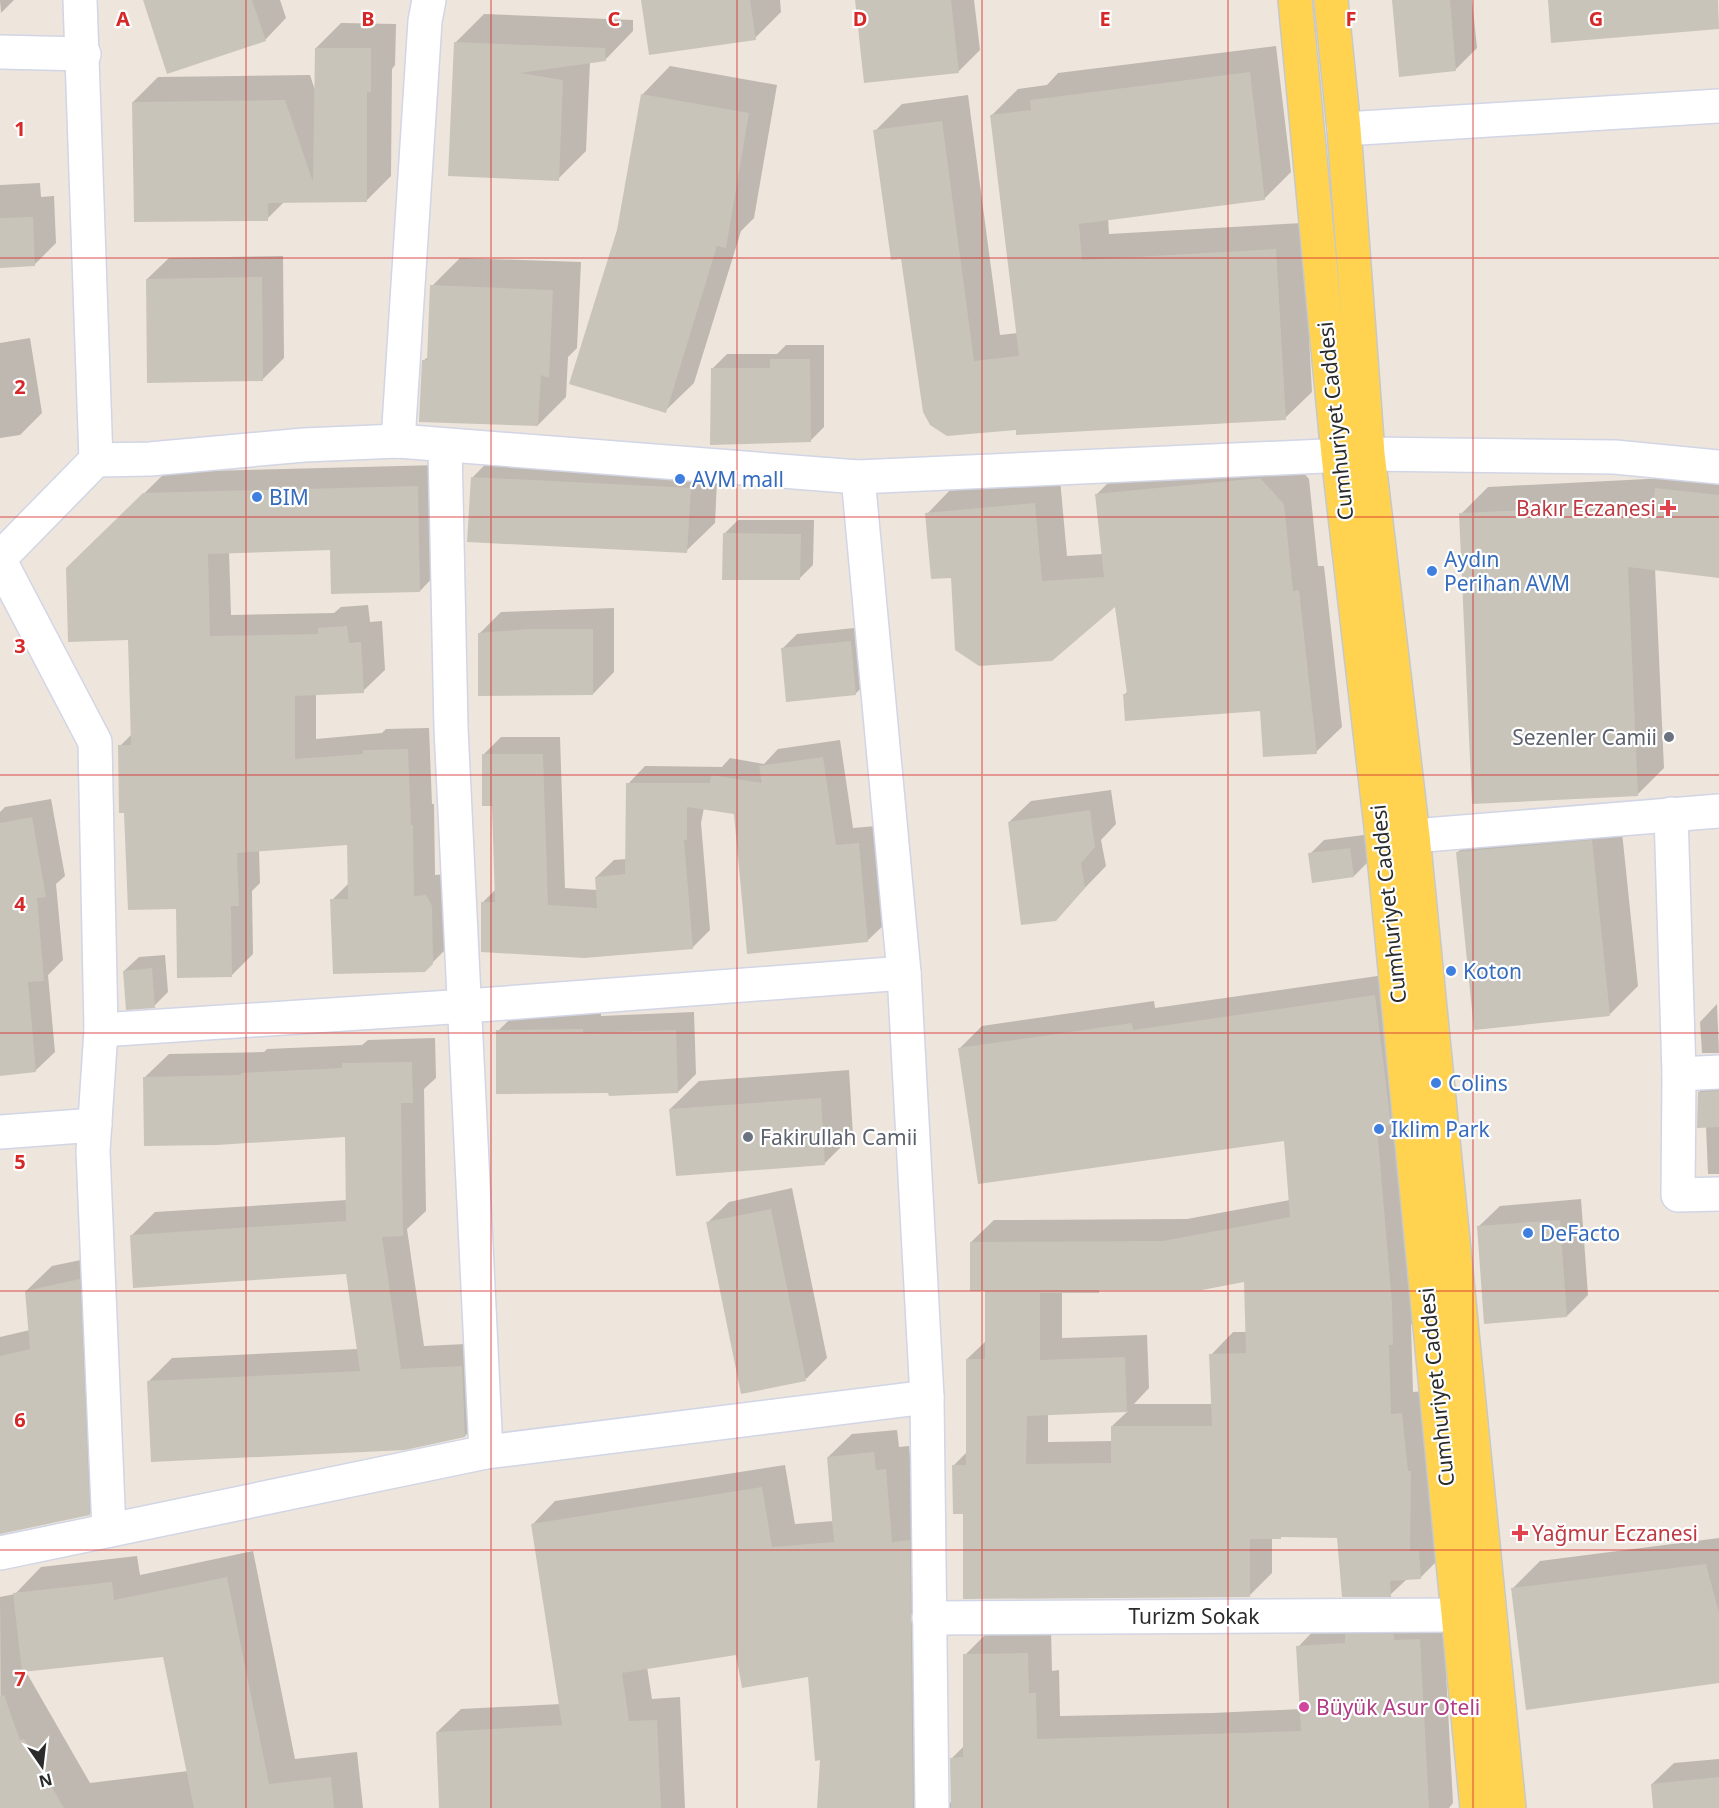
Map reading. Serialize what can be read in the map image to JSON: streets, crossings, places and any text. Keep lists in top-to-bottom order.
{
  "streets": {
    "main road": ["Cumhuriyet Caddesi"],
    "street": ["Turizm Sokak"]
  },
  "crossings": [
    ["Cumhuriyet Caddesi", "Turizm Sokak"]
  ],
  "places": {
    "other": [
      "AVM mall",
      "BIM",
      "Aydın Perihan AVM",
      "Sezenler Camii",
      "Koton",
      "Colins",
      "Iklim Park",
      "Fakirullah Camii",
      "DeFacto",
      "Büyük Asur Oteli"
    ],
    "health": ["Bakır Eczanesi", "Yağmur Eczanesi"]
  },
  "north": "bottom",
  "grid": {
    "columns": [
      "A",
      "B",
      "C",
      "D",
      "E",
      "F",
      "G"
    ],
    "rows": [
      "1",
      "2",
      "3",
      "4",
      "5",
      "6",
      "7"
    ]
  }
}
